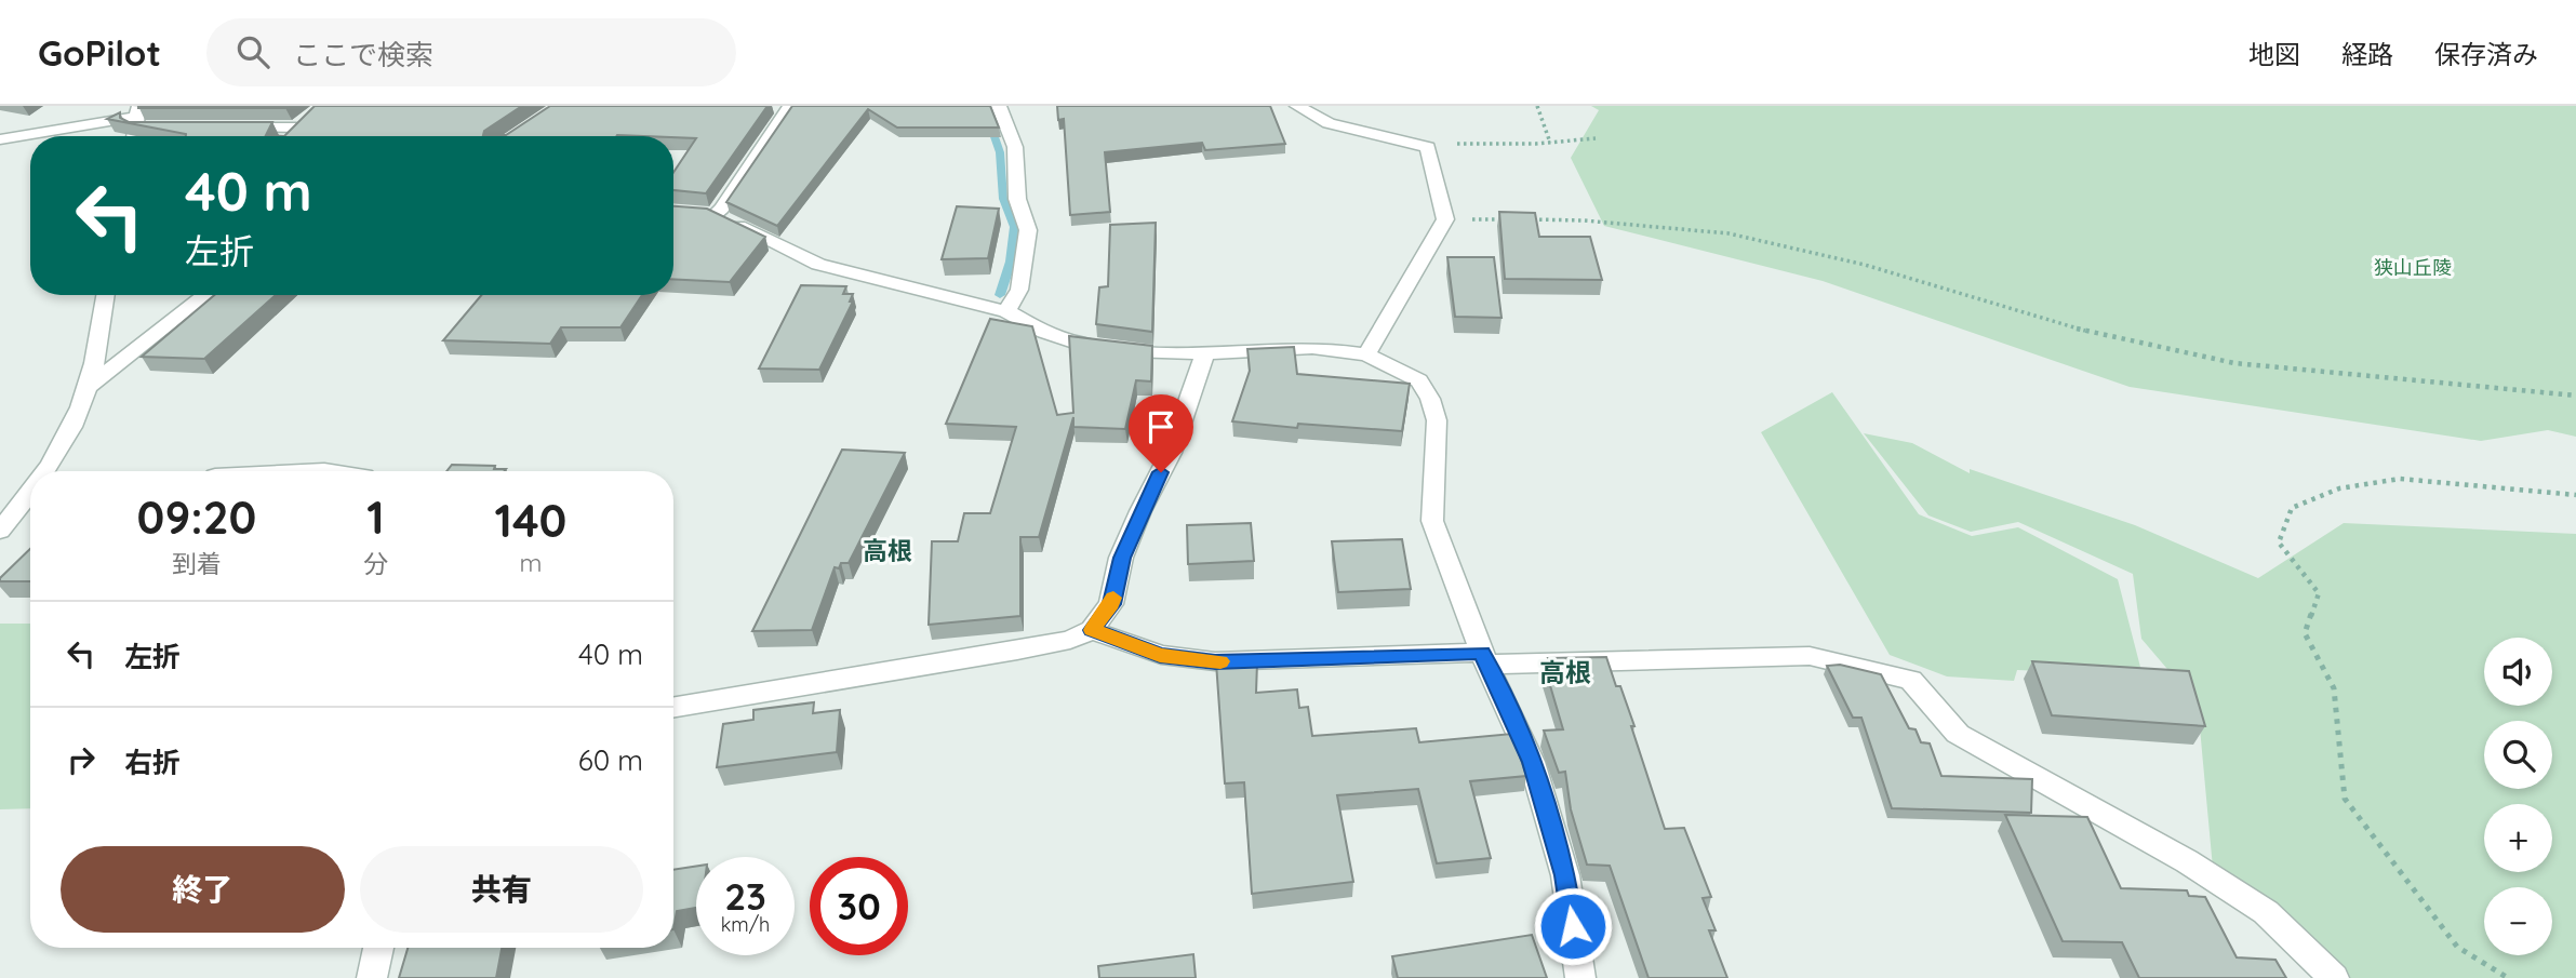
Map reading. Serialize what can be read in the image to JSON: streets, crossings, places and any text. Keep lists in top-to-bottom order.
{
  "districts": ["高根", "高根"],
  "parks": ["狭山丘陵"],
  "page": {
    "header": "GoPilot",
    "search": "ここで検索",
    "nav": ["地図", "経路", "保存済み"],
    "turn": ["40 m", "左折"],
    "eta": [
      "09:20",
      "到着",
      "1",
      "分",
      "140",
      "m"
    ],
    "list": [
      {
        "name": "左折",
        "value": "40 m"
      },
      {
        "name": "右折",
        "value": "60 m"
      }
    ],
    "map_buttons": ["+", "−"],
    "buttons": ["終了", "共有"],
    "speed": "23 km/h",
    "limit": "30"
  }
}
